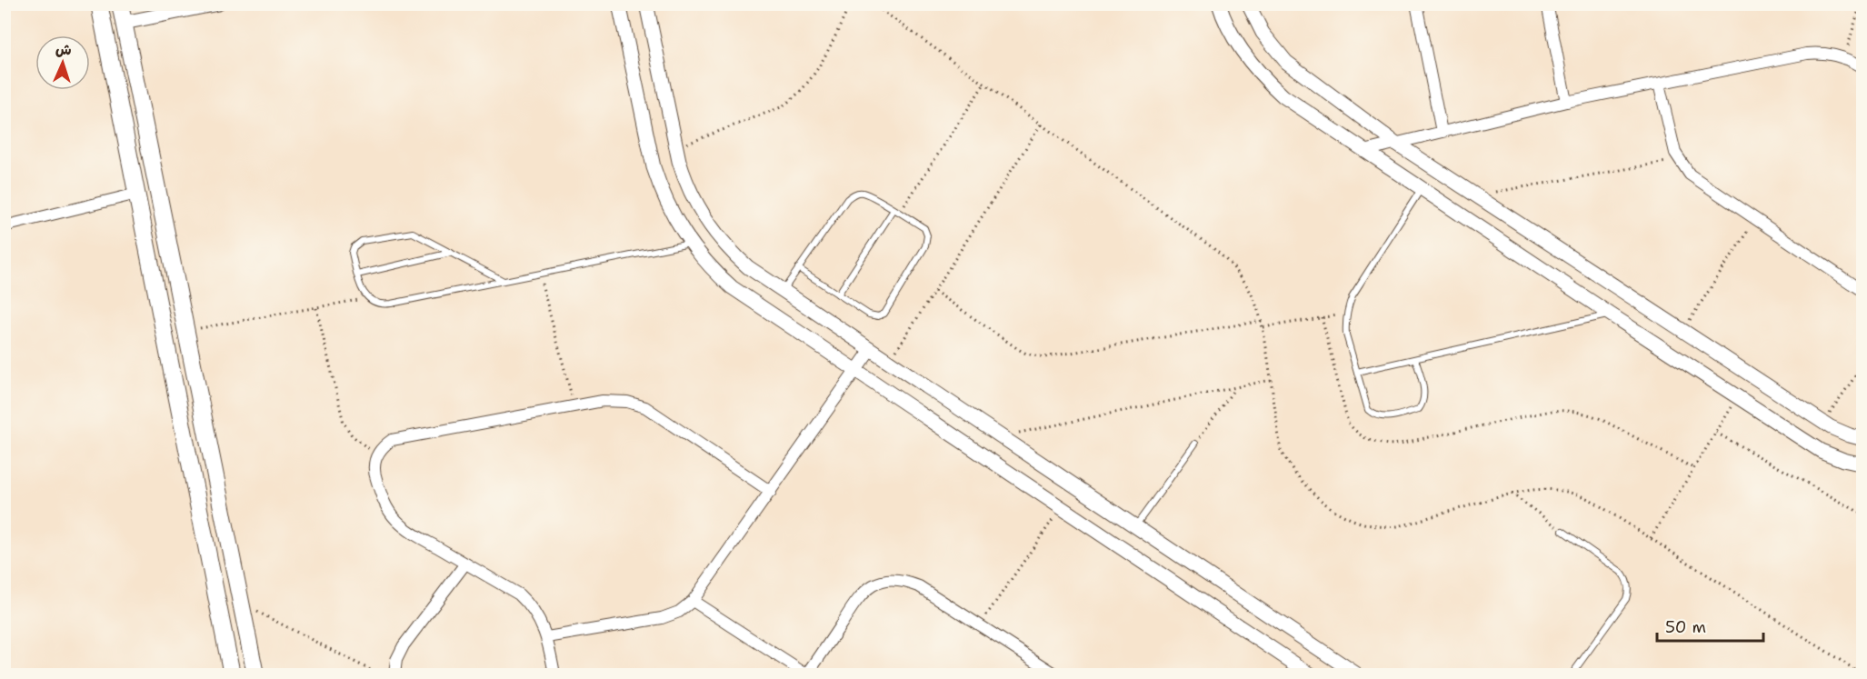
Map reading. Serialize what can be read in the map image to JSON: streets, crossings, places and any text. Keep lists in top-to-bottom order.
{
  "scale_bar": "50 m",
  "north": "top"
}
